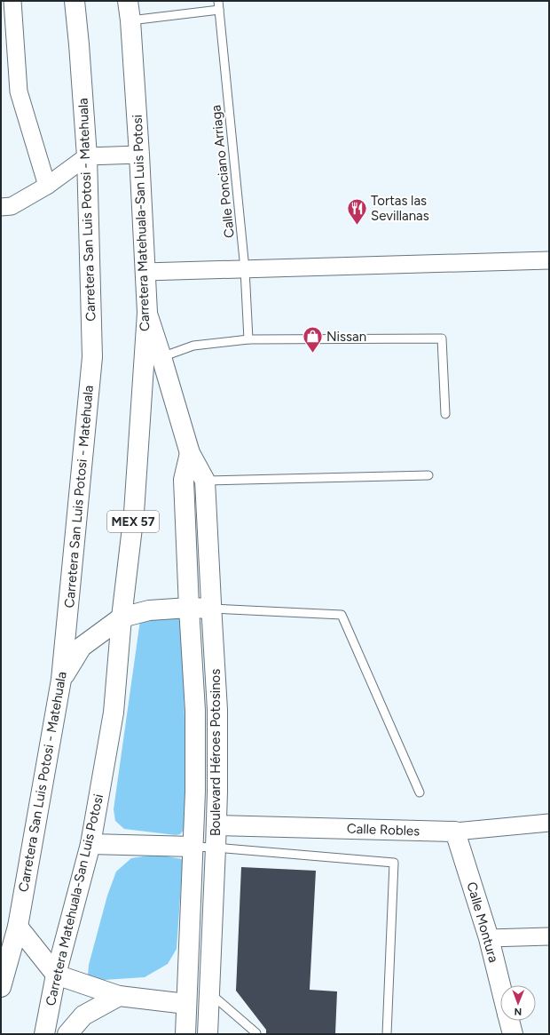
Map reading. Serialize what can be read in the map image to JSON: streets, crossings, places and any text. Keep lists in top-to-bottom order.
{
  "streets": {
    "main road": [
      "Carretera San Luis Potosi - Matehuala",
      "Carretera Matehuala-San Luis Potosi",
      "MEX 57",
      "Boulevard Héroes Potosinos",
      "Calle Robles",
      "Calle Montura"
    ],
    "lane": ["Calle Ponciano Arriaga"]
  },
  "crossings": [
    ["Carretera Matehuala-San Luis Potosi", "Boulevard Héroes Potosinos"],
    ["Boulevard Héroes Potosinos", "Calle Robles"],
    ["Calle Robles", "Calle Montura"]
  ],
  "places": {
    "restaurant": ["Tortas las Sevillanas"],
    "shop": ["Nissan"]
  },
  "north": "bottom"
}
